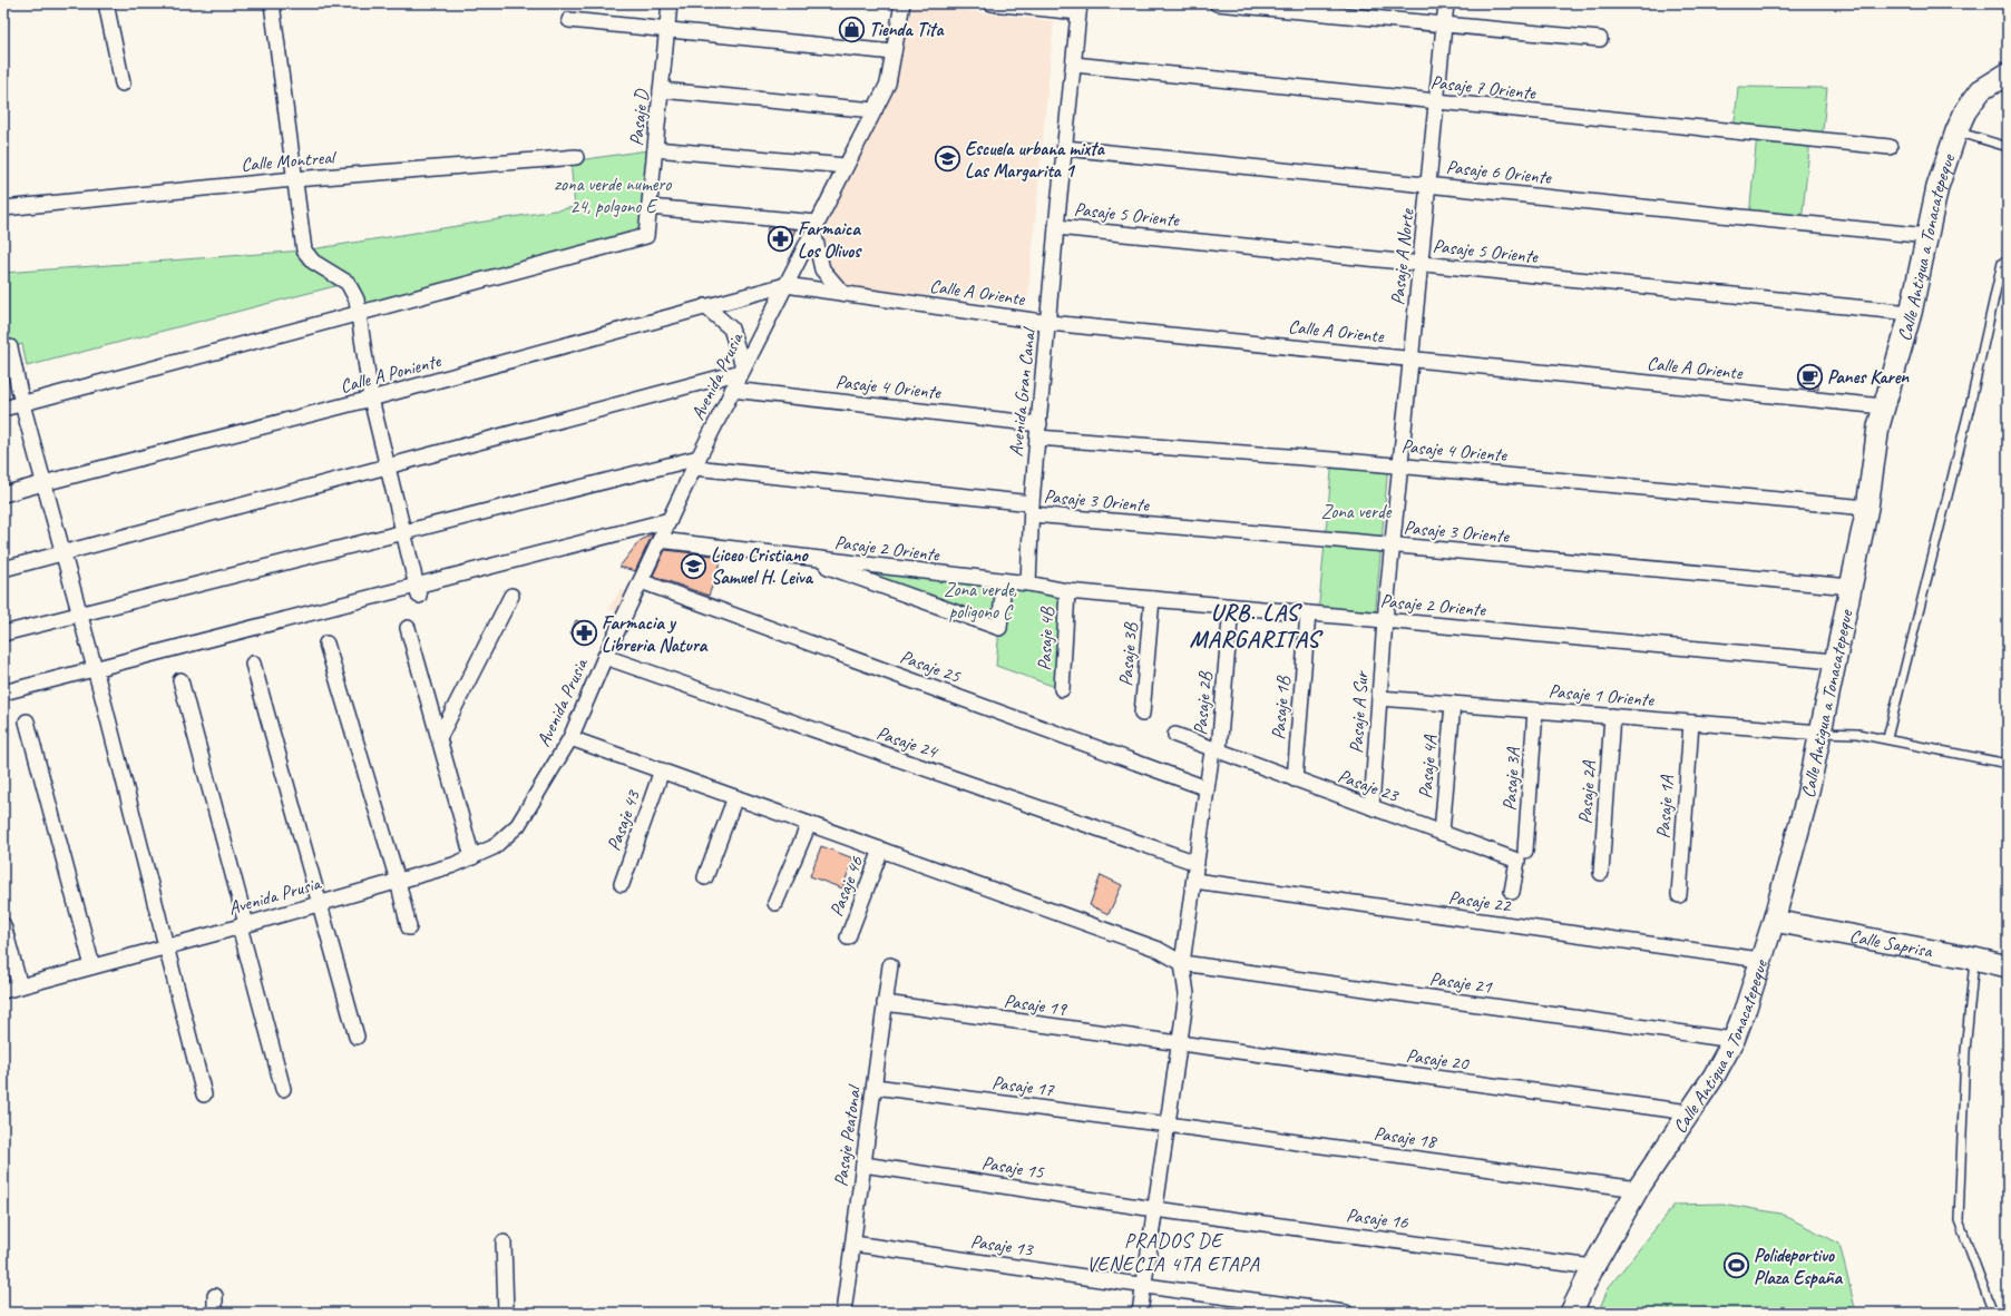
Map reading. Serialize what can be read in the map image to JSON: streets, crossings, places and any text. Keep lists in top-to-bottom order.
{
  "streets": {
    "street": [
      "Pasaje 7 Oriente",
      "Pasaje D",
      "Calle Montreal",
      "Pasaje 6 Oriente",
      "Pasaje 5 Oriente",
      "Calle Antigua a Tonacatepeque",
      "Pasaje A Norte",
      "Calle A Oriente",
      "Calle A Poniente",
      "Avenida Prusia",
      "Pasaje 4 Oriente",
      "Avenida Gran Canal",
      "Pasaje 3 Oriente",
      "Pasaje 2 Oriente",
      "Pasaje 4B",
      "Pasaje 3B",
      "Pasaje 25",
      "Pasaje 1 Oriente",
      "Pasaje 2B",
      "Pasaje 1B",
      "Pasaje A Sur",
      "Pasaje 24",
      "Pasaje 4A",
      "Pasaje 3A",
      "Pasaje 23",
      "Pasaje 2A",
      "Pasaje 1A",
      "Pasaje 43",
      "Pasaje 46",
      "Pasaje 22",
      "Calle Saprisa",
      "Pasaje 21",
      "Pasaje 19",
      "Pasaje 20",
      "Pasaje 17",
      "Pasaje Peatonal",
      "Pasaje 18",
      "Pasaje 15",
      "Pasaje 16",
      "Pasaje 13"
    ]
  },
  "crossings": [
    ["Pasaje 7 Oriente", "Pasaje A Norte"],
    ["Pasaje 7 Oriente", "Avenida Gran Canal"],
    ["Pasaje 6 Oriente", "Calle Antigua a Tonacatepeque"],
    ["Pasaje 6 Oriente", "Pasaje A Norte"],
    ["Pasaje 6 Oriente", "Avenida Gran Canal"],
    ["Pasaje 5 Oriente", "Calle Antigua a Tonacatepeque"],
    ["Pasaje 5 Oriente", "Pasaje A Norte"],
    ["Pasaje 5 Oriente", "Avenida Gran Canal"],
    ["Calle Antigua a Tonacatepeque", "Calle A Oriente"],
    ["Calle Antigua a Tonacatepeque", "Pasaje 4 Oriente"],
    ["Calle Antigua a Tonacatepeque", "Pasaje 3 Oriente"],
    ["Calle Antigua a Tonacatepeque", "Pasaje 2 Oriente"],
    ["Calle Antigua a Tonacatepeque", "Pasaje 1 Oriente"],
    ["Calle Antigua a Tonacatepeque", "Pasaje 22"],
    ["Calle Antigua a Tonacatepeque", "Calle Saprisa"],
    ["Calle Antigua a Tonacatepeque", "Pasaje 21"],
    ["Calle Antigua a Tonacatepeque", "Pasaje 20"],
    ["Calle Antigua a Tonacatepeque", "Pasaje 18"],
    ["Calle Antigua a Tonacatepeque", "Pasaje 16"],
    ["Pasaje A Norte", "Calle A Oriente"],
    ["Pasaje A Norte", "Pasaje 4 Oriente"],
    ["Pasaje A Norte", "Pasaje 3 Oriente"],
    ["Pasaje A Norte", "Pasaje 2 Oriente"],
    ["Pasaje A Norte", "Pasaje A Sur"],
    ["Calle A Oriente", "Calle A Poniente"],
    ["Calle A Oriente", "Avenida Prusia"],
    ["Calle A Oriente", "Avenida Gran Canal"],
    ["Calle A Poniente", "Avenida Prusia"],
    ["Avenida Prusia", "Pasaje 4 Oriente"],
    ["Avenida Prusia", "Pasaje 3 Oriente"],
    ["Avenida Prusia", "Pasaje 2 Oriente"],
    ["Avenida Prusia", "Pasaje 25"],
    ["Avenida Prusia", "Pasaje 24"],
    ["Pasaje 4 Oriente", "Avenida Gran Canal"],
    ["Avenida Gran Canal", "Pasaje 3 Oriente"],
    ["Avenida Gran Canal", "Pasaje 2 Oriente"],
    ["Pasaje 2 Oriente", "Pasaje 4B"],
    ["Pasaje 2 Oriente", "Pasaje 3B"],
    ["Pasaje 2 Oriente", "Pasaje 2B"],
    ["Pasaje 2 Oriente", "Pasaje 1B"],
    ["Pasaje 2 Oriente", "Pasaje A Sur"],
    ["Pasaje 25", "Pasaje 2B"],
    ["Pasaje 1 Oriente", "Pasaje A Sur"],
    ["Pasaje 1 Oriente", "Pasaje 4A"],
    ["Pasaje 1 Oriente", "Pasaje 3A"],
    ["Pasaje 1 Oriente", "Pasaje 2A"],
    ["Pasaje 1 Oriente", "Pasaje 1A"],
    ["Pasaje 2B", "Pasaje 24"],
    ["Pasaje 2B", "Pasaje 23"],
    ["Pasaje 2B", "Pasaje 22"],
    ["Pasaje 2B", "Pasaje 21"],
    ["Pasaje 2B", "Pasaje 19"],
    ["Pasaje 2B", "Pasaje 20"],
    ["Pasaje 2B", "Pasaje 17"],
    ["Pasaje 2B", "Pasaje 18"],
    ["Pasaje 2B", "Pasaje 15"],
    ["Pasaje 2B", "Pasaje 16"],
    ["Pasaje 2B", "Pasaje 13"],
    ["Pasaje 1B", "Pasaje 23"],
    ["Pasaje A Sur", "Pasaje 23"],
    ["Pasaje 4A", "Pasaje 23"],
    ["Pasaje 19", "Pasaje 20"],
    ["Pasaje 19", "Pasaje Peatonal"],
    ["Pasaje 17", "Pasaje Peatonal"],
    ["Pasaje 17", "Pasaje 18"],
    ["Pasaje Peatonal", "Pasaje 15"],
    ["Pasaje Peatonal", "Pasaje 13"],
    ["Pasaje 15", "Pasaje 16"]
  ],
  "districts": ["URB. LAS MARGARITAS", "PRADOS DE VENECIA 4TA ETAPA"],
  "parks": ["zona verde numero 24, polgono E", "Zona verde", "Zona verde, poligono C"],
  "places": {
    "shop": ["Tienda Tita"],
    "school or university": ["Escuela urbana mixta Las Margarita 1", "Liceo Cristiano Samuel H. Leiva"],
    "pharmacy": ["Farmaica Los Olivos", "Farmacia y Libreria Natura"],
    "cafe": ["Panes Karen"],
    "sports": ["Polideportivo Plaza España"]
  }
}
